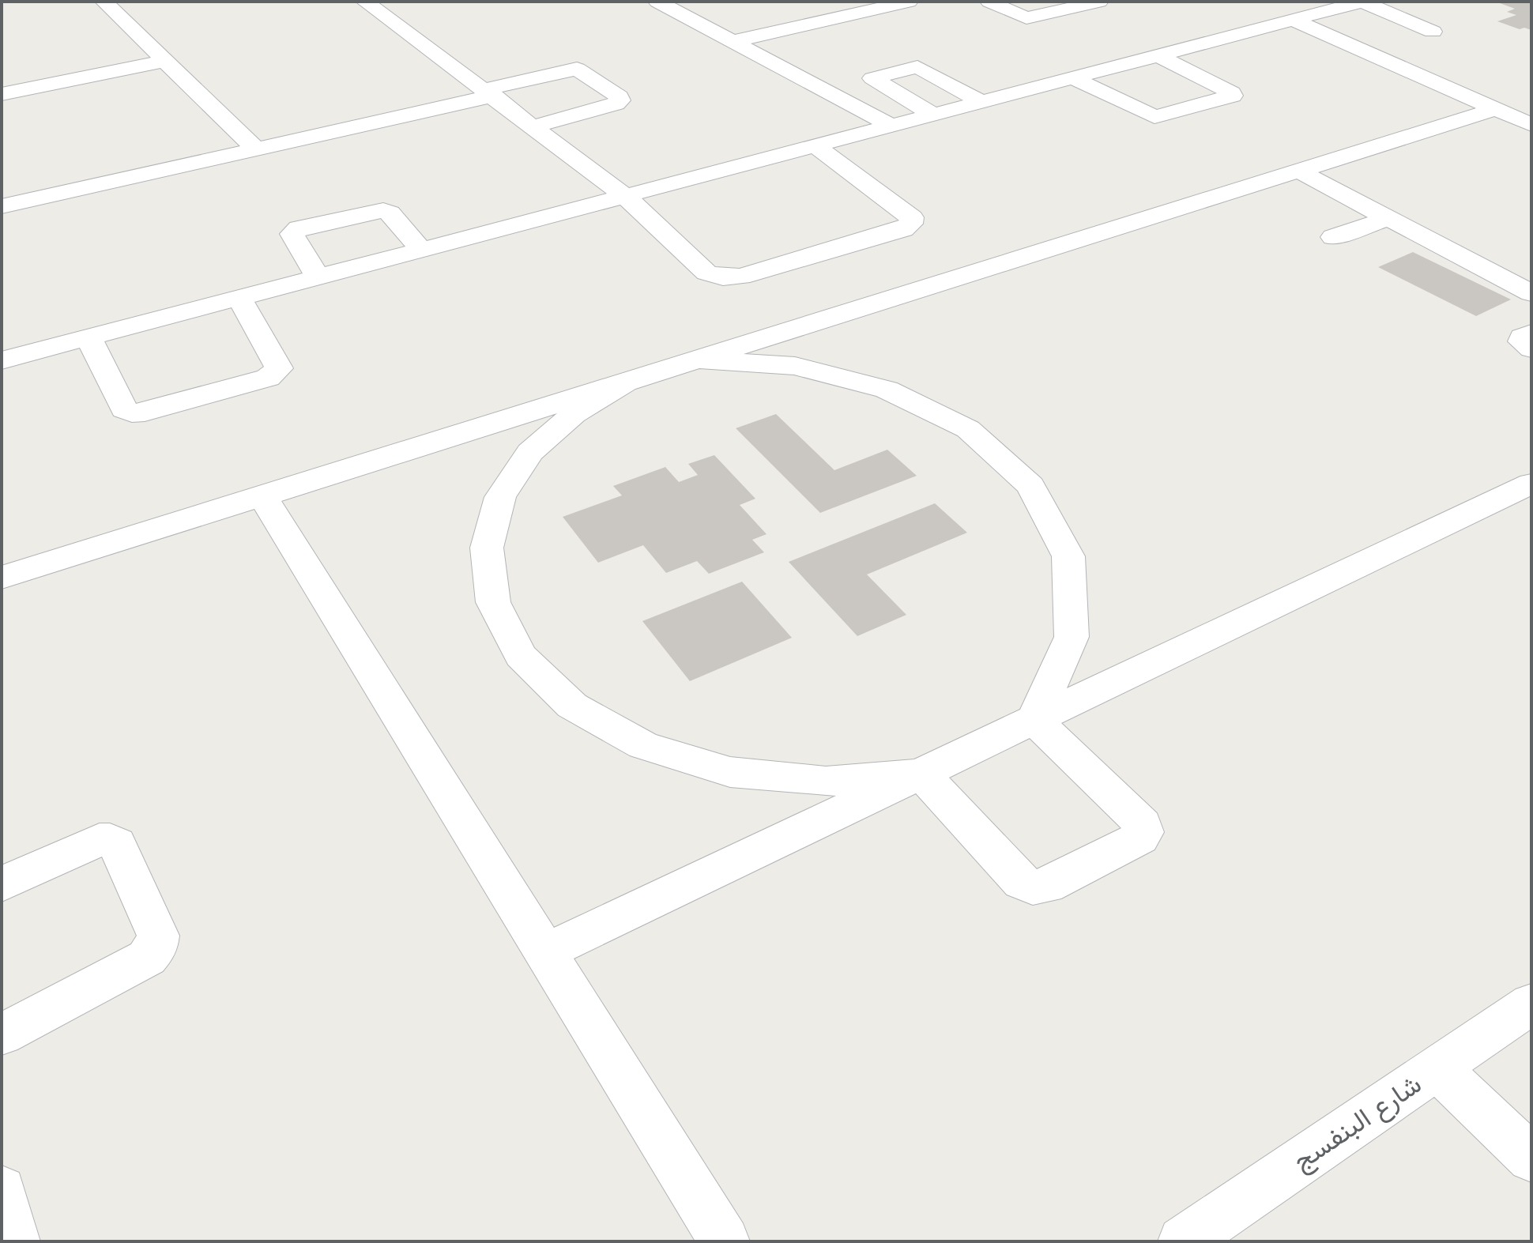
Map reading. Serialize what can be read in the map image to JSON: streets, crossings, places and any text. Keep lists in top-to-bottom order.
{
  "streets": {
    "street": ["شارع البنفسج"]
  }
}
